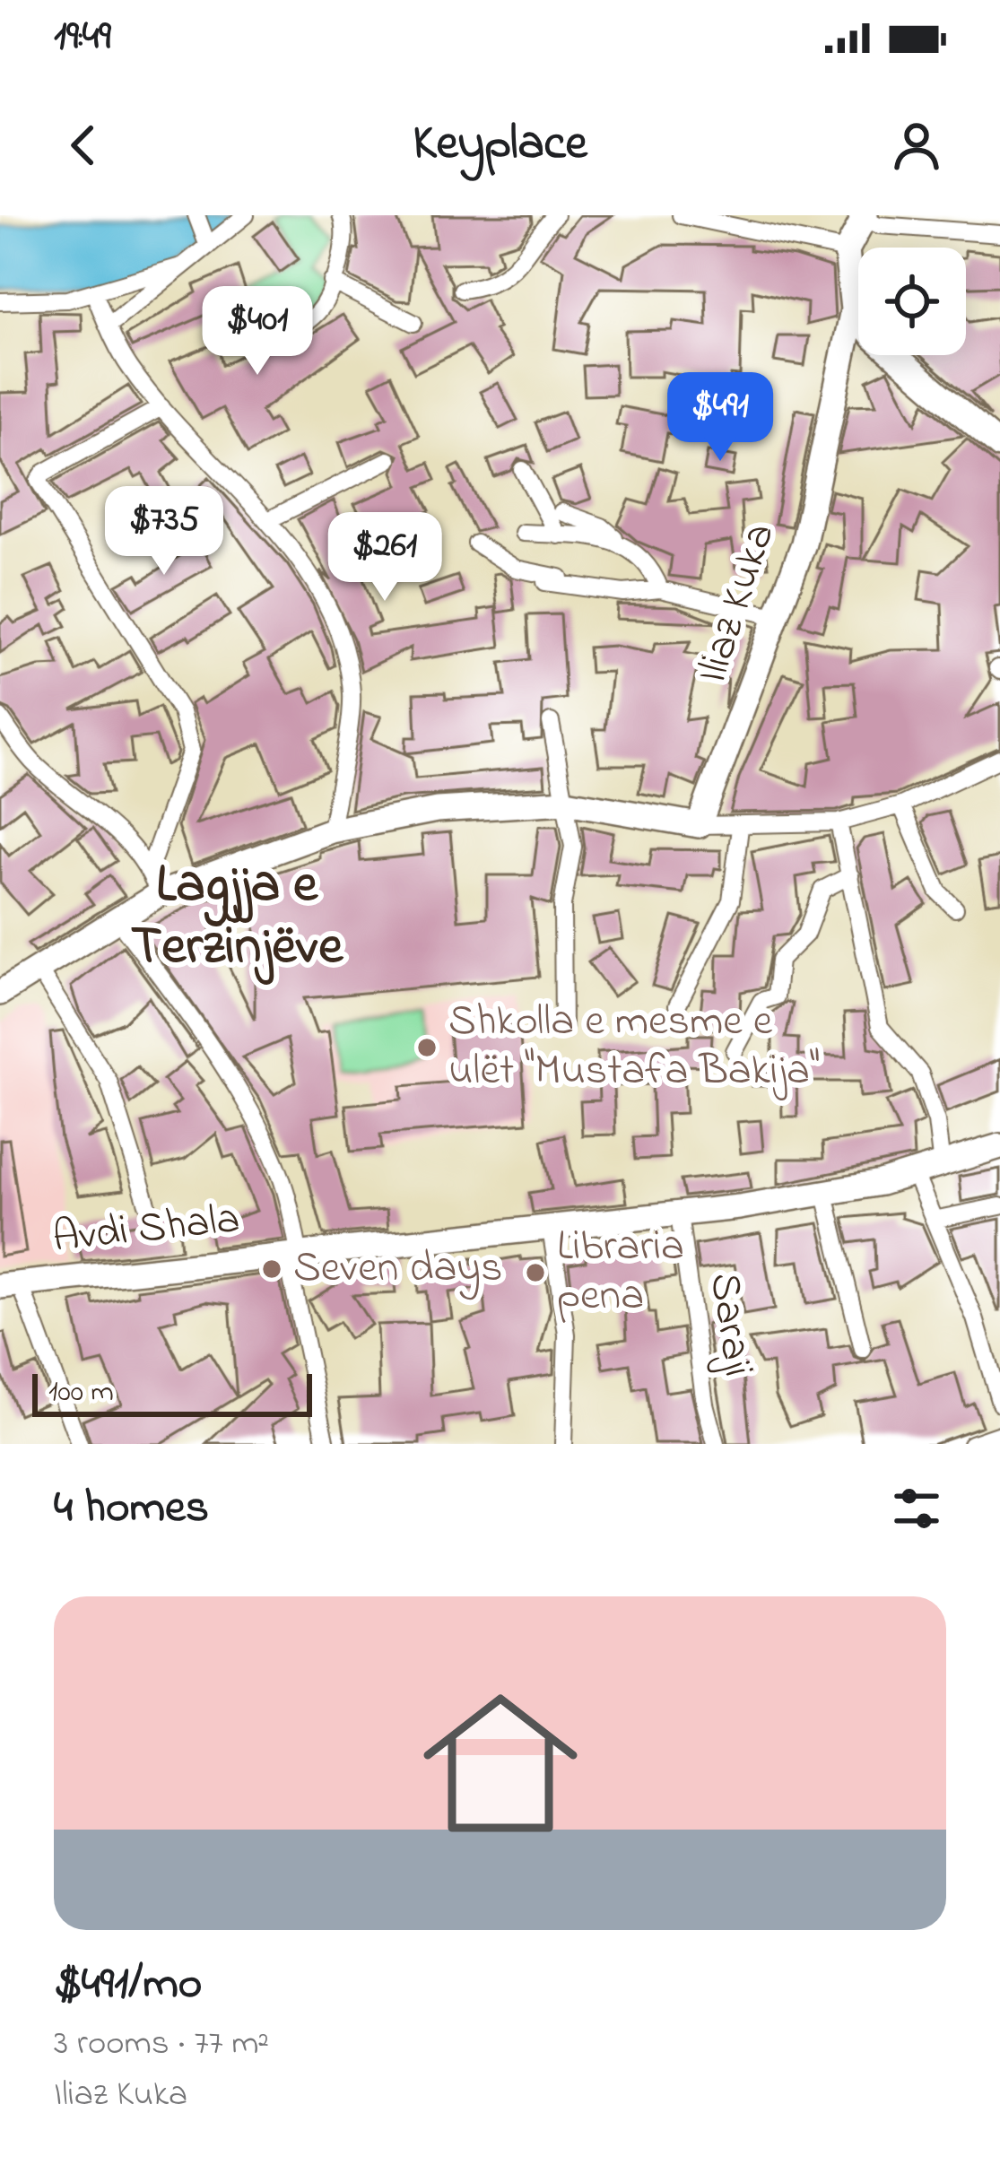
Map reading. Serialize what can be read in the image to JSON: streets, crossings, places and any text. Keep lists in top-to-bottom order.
{
  "streets": {
    "street": ["Iliaz Kuka", "Avdi Shala", "Saraji"]
  },
  "crossings": [
    ["Avdi Shala", "Saraji"]
  ],
  "districts": ["Lagjja e Terzinjëve"],
  "places": ["Shkolla e mesme e ulët \"Mustafa Bakija\"", "Seven days", "Libraria pena"],
  "scale_bar": "100 m",
  "page": {
    "status": "19:49",
    "header": "Keyplace",
    "price": [
      "$401",
      "$491",
      "$735",
      "$261"
    ],
    "scale": "100 m",
    "heading": "4 homes",
    "list": [
      {
        "name": "$491/mo",
        "note": "3 rooms · 77 m² · Iliaz Kuka"
      }
    ]
  }
}
